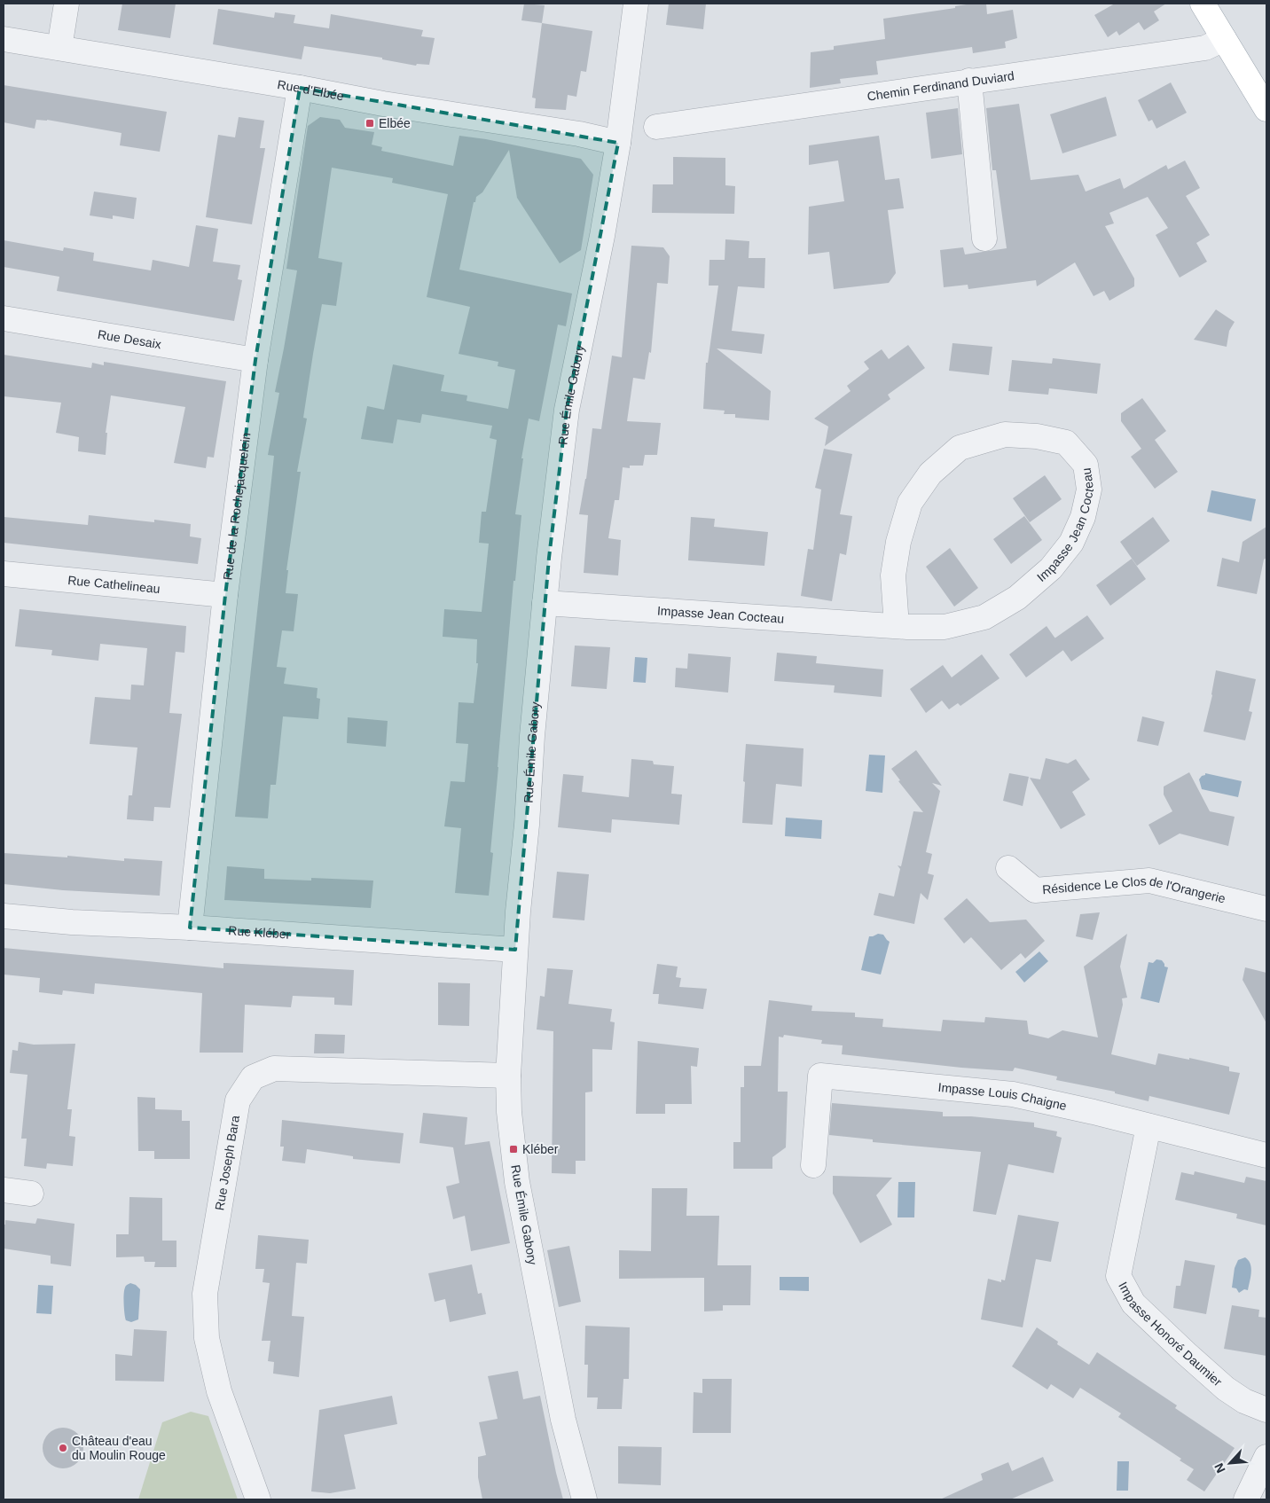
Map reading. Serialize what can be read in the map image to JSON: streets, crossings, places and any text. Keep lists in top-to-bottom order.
{
  "streets": {
    "street": [
      "Chemin Ferdinand Duviard",
      "Rue d'Elbée",
      "Rue Desaix",
      "Rue Émile Gabory",
      "Rue de la Rochejacquelein",
      "Impasse Jean Cocteau",
      "Rue Cathelineau",
      "Résidence Le Clos de l'Orangerie",
      "Rue Kléber",
      "Impasse Louis Chaigne",
      "Rue Joseph Bara",
      "Impasse Honoré Daumier"
    ]
  },
  "crossings": [
    ["Rue d'Elbée", "Rue Émile Gabory"],
    ["Rue d'Elbée", "Rue de la Rochejacquelein"],
    ["Rue Desaix", "Rue de la Rochejacquelein"],
    ["Rue Émile Gabory", "Impasse Jean Cocteau"],
    ["Rue Émile Gabory", "Rue Kléber"],
    ["Rue Émile Gabory", "Rue Joseph Bara"],
    ["Rue de la Rochejacquelein", "Rue Cathelineau"],
    ["Rue de la Rochejacquelein", "Rue Kléber"],
    ["Impasse Louis Chaigne", "Impasse Honoré Daumier"]
  ],
  "places": {
    "transit": ["Elbée", "Kléber"],
    "other": ["Château d'eau du Moulin Rouge"]
  },
  "north": "bottom left"
}
